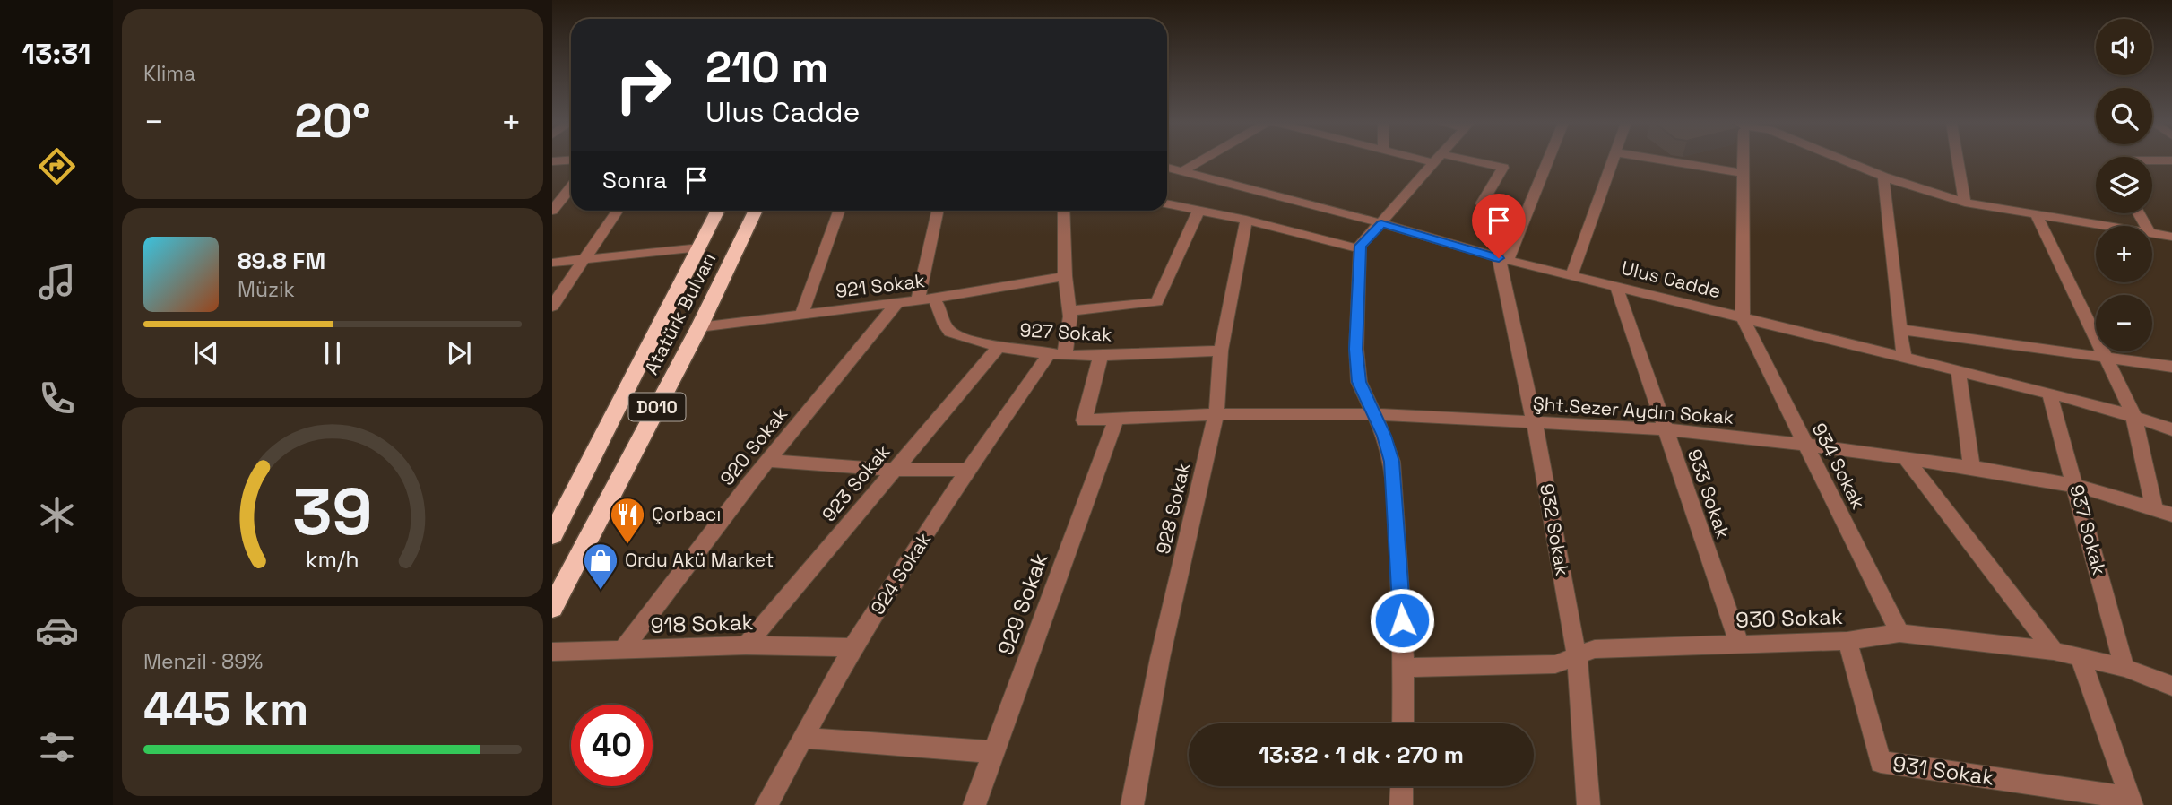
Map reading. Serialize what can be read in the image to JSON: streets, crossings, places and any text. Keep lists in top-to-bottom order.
{
  "streets": {
    "highway": ["Atatürk Bulvarı", "D010"],
    "street": [
      "Ulus Cadde",
      "921 Sokak",
      "927 Sokak",
      "Şht.Sezer Aydın Sokak",
      "920 Sokak",
      "934 Sokak",
      "923 Sokak",
      "933 Sokak",
      "928 Sokak",
      "932 Sokak",
      "937 Sokak",
      "924 Sokak",
      "929 Sokak",
      "930 Sokak",
      "918 Sokak",
      "931 Sokak"
    ]
  },
  "crossings": [
    ["Ulus Cadde", "934 Sokak"],
    ["Ulus Cadde", "933 Sokak"],
    ["Ulus Cadde", "932 Sokak"],
    ["Ulus Cadde", "937 Sokak"],
    ["921 Sokak", "Atatürk Bulvarı"],
    ["921 Sokak", "927 Sokak"],
    ["921 Sokak", "920 Sokak"],
    ["921 Sokak", "924 Sokak"],
    ["927 Sokak", "Şht.Sezer Aydın Sokak"],
    ["927 Sokak", "923 Sokak"],
    ["927 Sokak", "928 Sokak"],
    ["927 Sokak", "924 Sokak"],
    ["Şht.Sezer Aydın Sokak", "934 Sokak"],
    ["Şht.Sezer Aydın Sokak", "933 Sokak"],
    ["Şht.Sezer Aydın Sokak", "928 Sokak"],
    ["Şht.Sezer Aydın Sokak", "932 Sokak"],
    ["Şht.Sezer Aydın Sokak", "937 Sokak"],
    ["Şht.Sezer Aydın Sokak", "929 Sokak"],
    ["920 Sokak", "918 Sokak"],
    ["934 Sokak", "930 Sokak"],
    ["923 Sokak", "918 Sokak"],
    ["933 Sokak", "930 Sokak"],
    ["932 Sokak", "930 Sokak"],
    ["937 Sokak", "930 Sokak"],
    ["924 Sokak", "918 Sokak"],
    ["930 Sokak", "931 Sokak"]
  ],
  "places": {
    "restaurant": ["Çorbacı"],
    "shop": ["Ordu Akü Market"]
  },
  "page": {
    "tabs": "13:31",
    "tile": [
      "Klima",
      ["Menzil · 89%", "445 km"]
    ],
    "map_buttons": ["+", "−"],
    "turn": ["210 m", "Ulus Cadde"],
    "heat": ["−", "20°", "+"],
    "then": "Sonra",
    "song": ["89.8 FM", "Müzik"],
    "limit": "40",
    "trip": "13:32 · 1 dk · 270 m",
    "gauge": ["39", "km/h"]
  }
}
